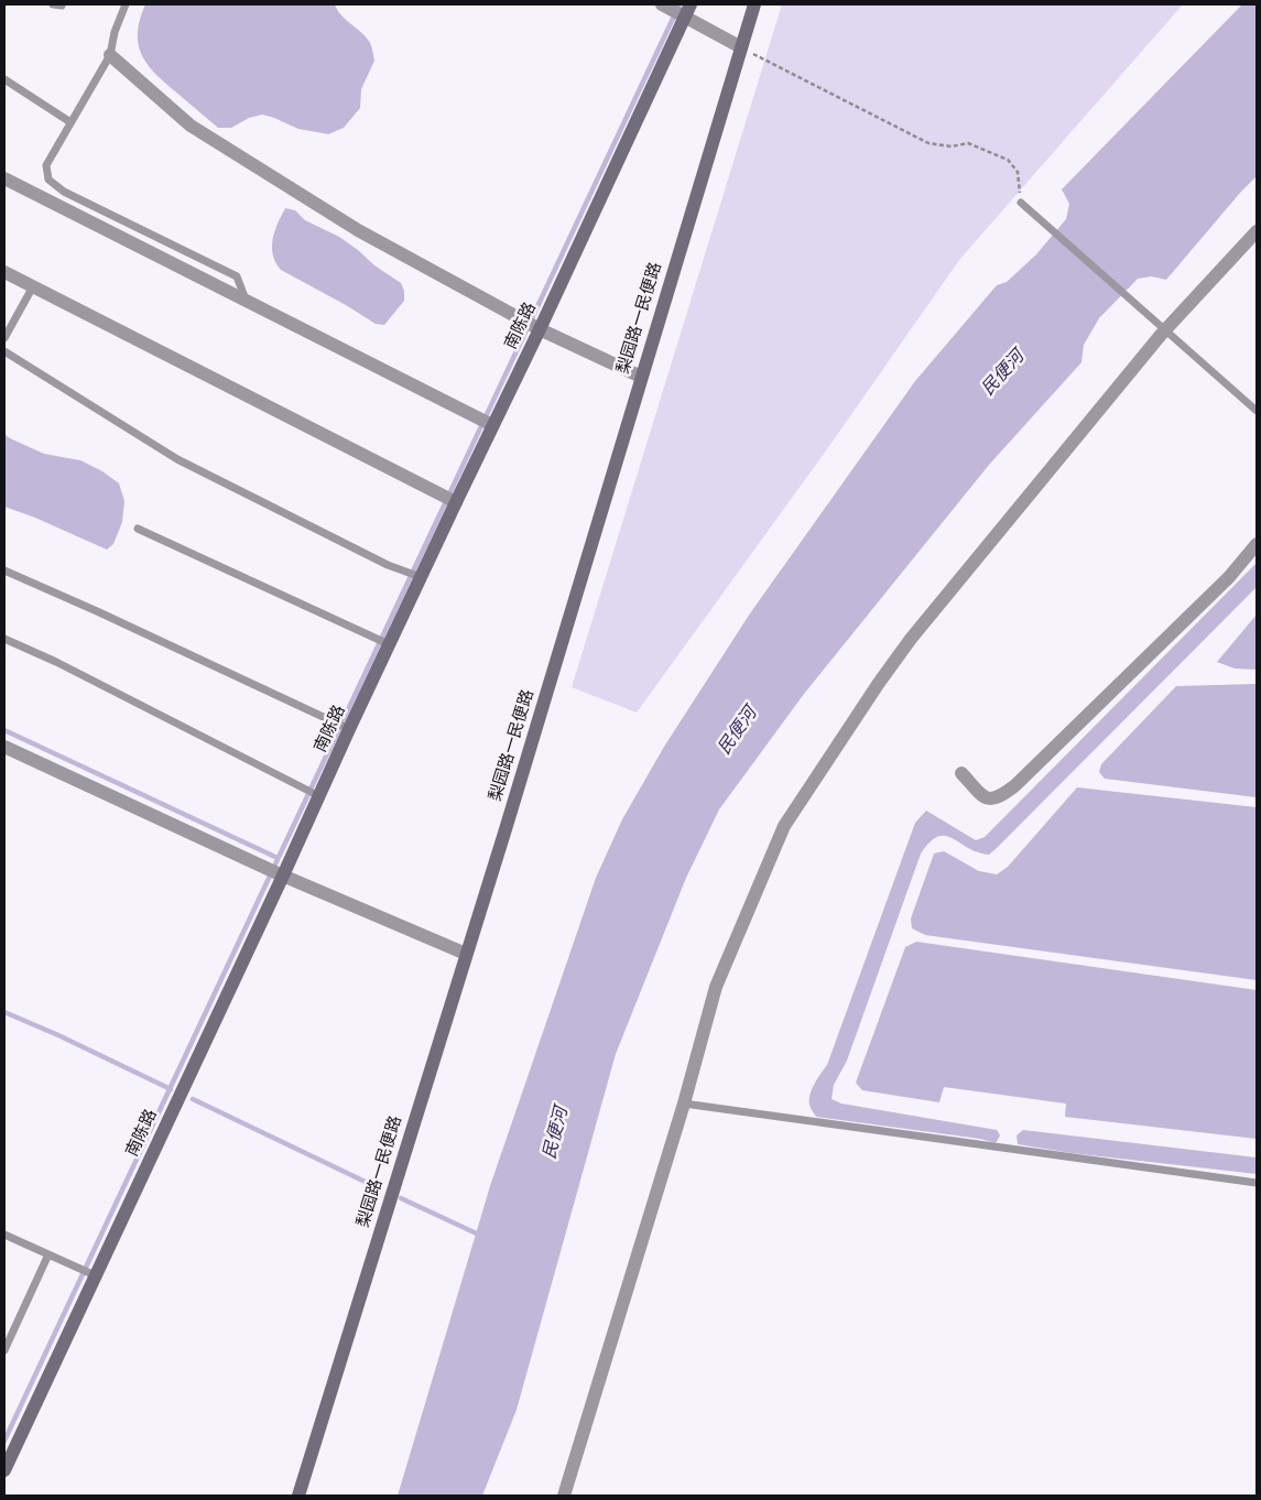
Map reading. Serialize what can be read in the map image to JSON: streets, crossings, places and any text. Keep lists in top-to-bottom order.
{
  "streets": {
    "street": ["梨园路一民便路", "南陈路"]
  },
  "water": ["民便河"]
}
